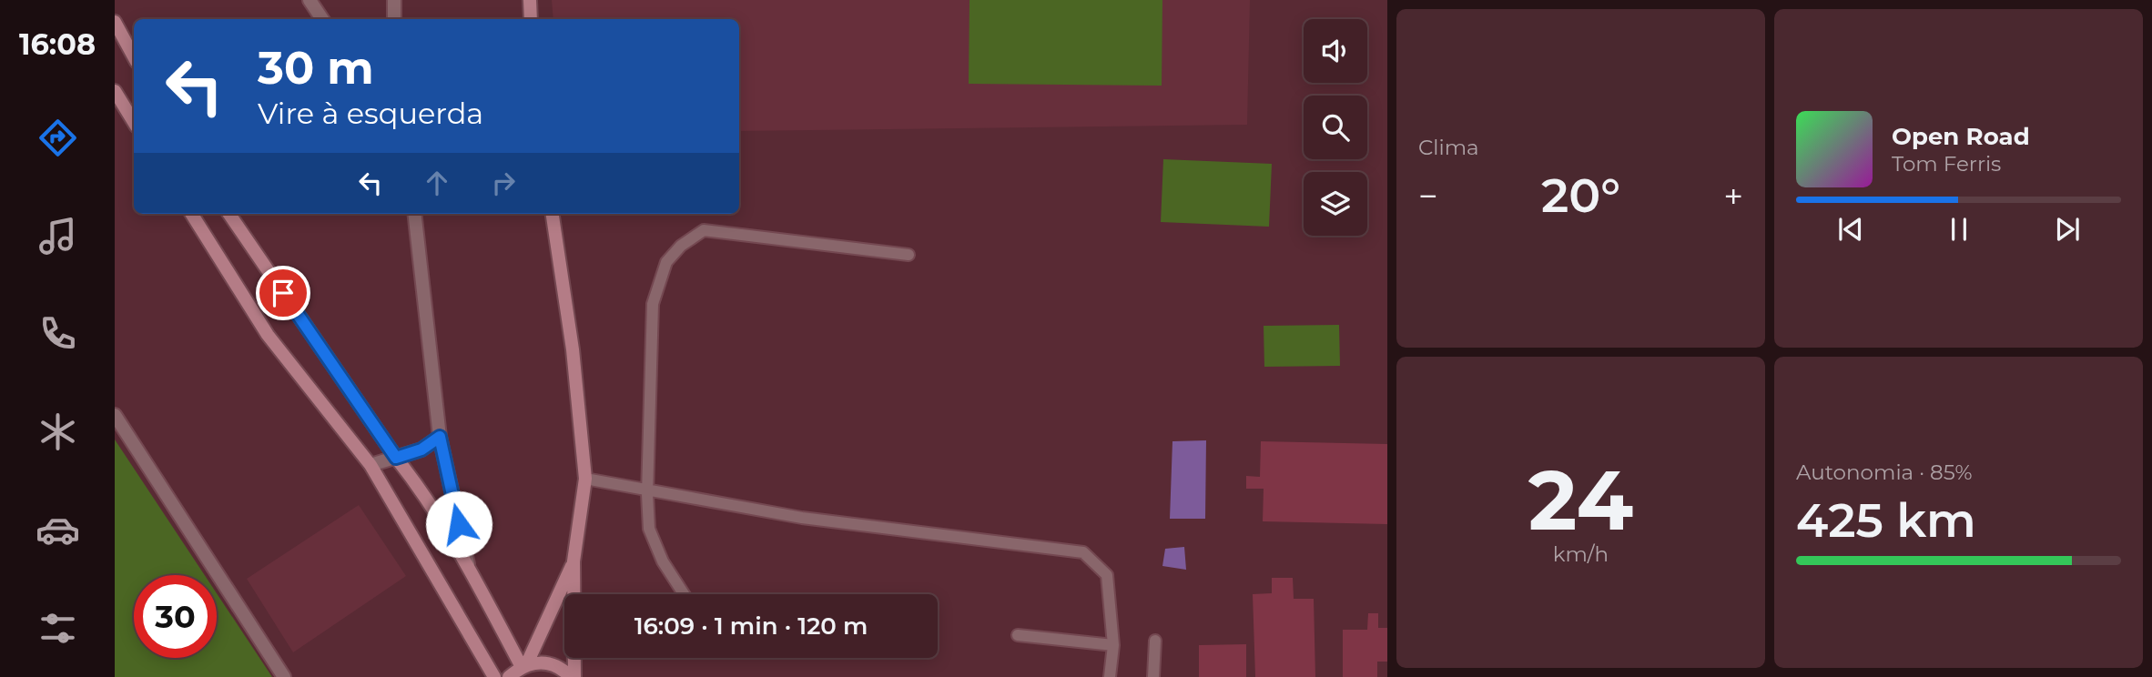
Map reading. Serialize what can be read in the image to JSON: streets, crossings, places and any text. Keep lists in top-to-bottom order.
{
  "page": {
    "tabs": "16:08",
    "tile": [
      "Clima",
      ["24", "km/h"],
      ["Autonomia · 85%", "425 km"]
    ],
    "turn": ["30 m", "Vire à esquerda"],
    "song": ["Open Road", "Tom Ferris"],
    "heat": ["−", "20°", "+"],
    "limit": "30",
    "trip": "16:09 · 1 min · 120 m"
  }
}
